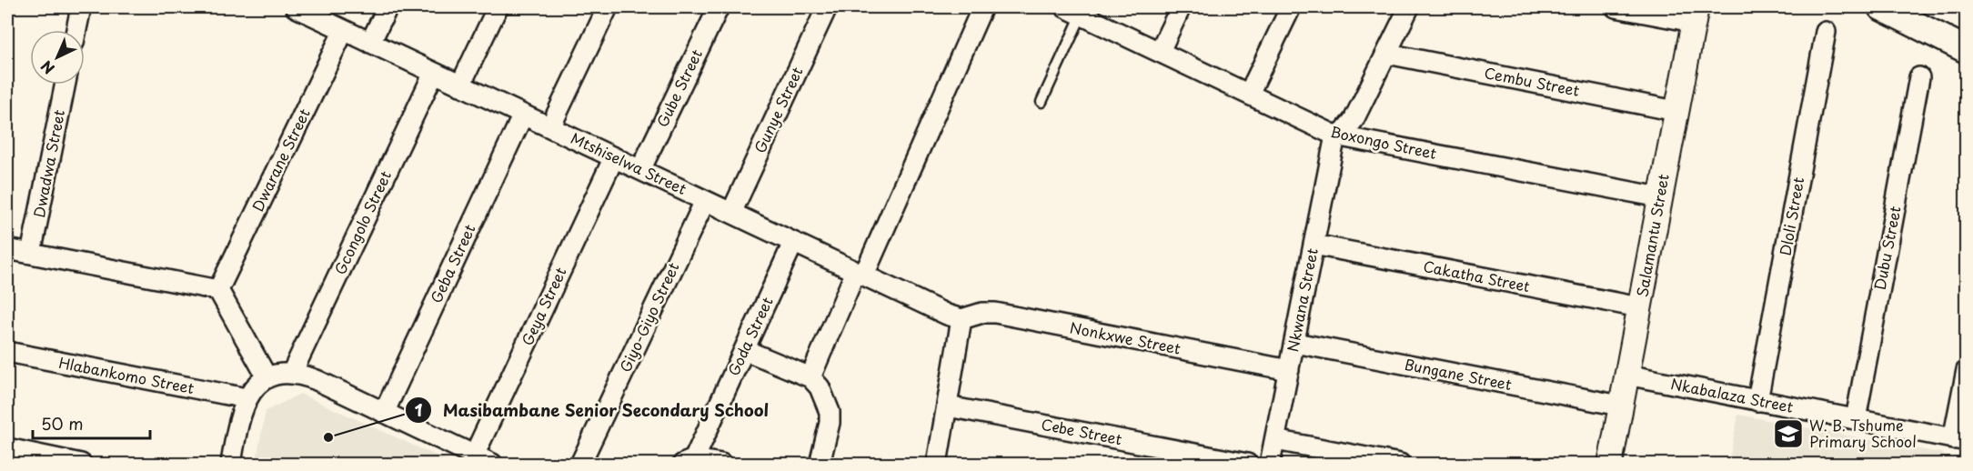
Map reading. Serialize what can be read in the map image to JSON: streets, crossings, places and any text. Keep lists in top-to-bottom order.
{
  "streets": {
    "street": [
      "Cembu Street",
      "Gube Street",
      "Gunye Street",
      "Boxongo Street",
      "Dwarane Street",
      "Dwadwa Street",
      "Mtshiselwa Street",
      "Dloli Street",
      "Gcongolo Street",
      "Salamantu Street",
      "Dubu Street",
      "Geba Street",
      "Cakatha Street",
      "Nkwana Street",
      "Geya Street",
      "Giyo-Giyo Street",
      "Goda Street",
      "Nonkxwe Street",
      "Bungane Street",
      "Hlabankomo Street",
      "Nkabalaza Street",
      "Cebe Street"
    ]
  },
  "crossings": [
    ["Cembu Street", "Salamantu Street"],
    ["Gube Street", "Mtshiselwa Street"],
    ["Gunye Street", "Mtshiselwa Street"],
    ["Boxongo Street", "Salamantu Street"],
    ["Boxongo Street", "Nkwana Street"],
    ["Dwarane Street", "Mtshiselwa Street"],
    ["Mtshiselwa Street", "Gcongolo Street"],
    ["Mtshiselwa Street", "Geba Street"],
    ["Mtshiselwa Street", "Geya Street"],
    ["Mtshiselwa Street", "Giyo-Giyo Street"],
    ["Mtshiselwa Street", "Goda Street"],
    ["Mtshiselwa Street", "Nonkxwe Street"],
    ["Dloli Street", "Nkabalaza Street"],
    ["Salamantu Street", "Cakatha Street"],
    ["Salamantu Street", "Bungane Street"],
    ["Salamantu Street", "Nkabalaza Street"],
    ["Dubu Street", "Nkabalaza Street"],
    ["Cakatha Street", "Nkwana Street"],
    ["Nkwana Street", "Nonkxwe Street"],
    ["Nkwana Street", "Bungane Street"]
  ],
  "places": {
    "school or university": ["W. B. Tshume Primary School"],
    "other": ["Masibambane Senior Secondary School"]
  },
  "scale_bar": "50 m",
  "north": "bottom left"
}
